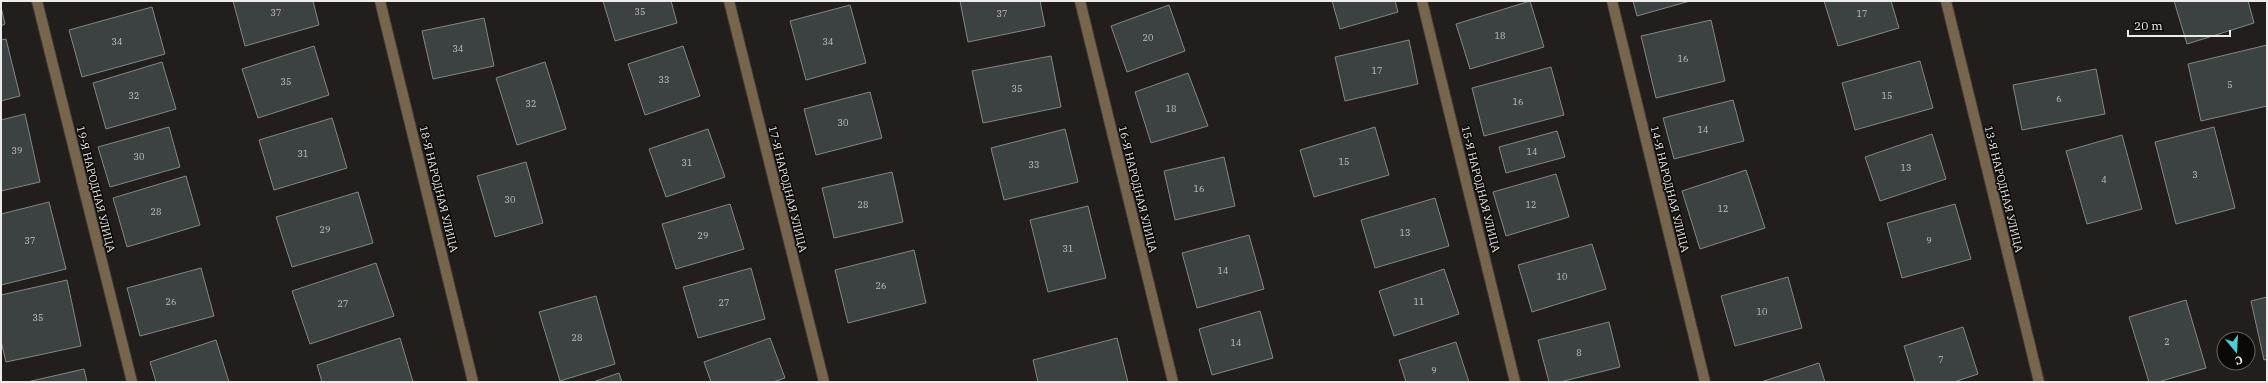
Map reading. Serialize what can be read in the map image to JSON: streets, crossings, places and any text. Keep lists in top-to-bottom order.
{
  "streets": {
    "street": [
      "19-Я НАРОДНАЯ УЛИЦА",
      "18-Я НАРОДНАЯ УЛИЦА",
      "17-Я НАРОДНАЯ УЛИЦА",
      "16-Я НАРОДНАЯ УЛИЦА",
      "15-Я НАРОДНАЯ УЛИЦА",
      "14-Я НАРОДНАЯ УЛИЦА",
      "13-Я НАРОДНАЯ УЛИЦА"
    ]
  },
  "house_numbers": [
    "35",
    "37",
    "37",
    "17",
    "18",
    "20",
    "34",
    "34",
    "34",
    "16",
    "17",
    "33",
    "35",
    "5",
    "35",
    "32",
    "15",
    "6",
    "16",
    "32",
    "18",
    "30",
    "14",
    "39",
    "14",
    "31",
    "30",
    "15",
    "31",
    "33",
    "13",
    "3",
    "4",
    "16",
    "30",
    "28",
    "12",
    "12",
    "28",
    "29",
    "13",
    "29",
    "37",
    "9",
    "31",
    "14",
    "10",
    "26",
    "26",
    "11",
    "27",
    "27",
    "10",
    "35",
    "28",
    "2",
    "14",
    "8",
    "7",
    "9"
  ],
  "scale_bar": "20 m",
  "north": "bottom"
}
